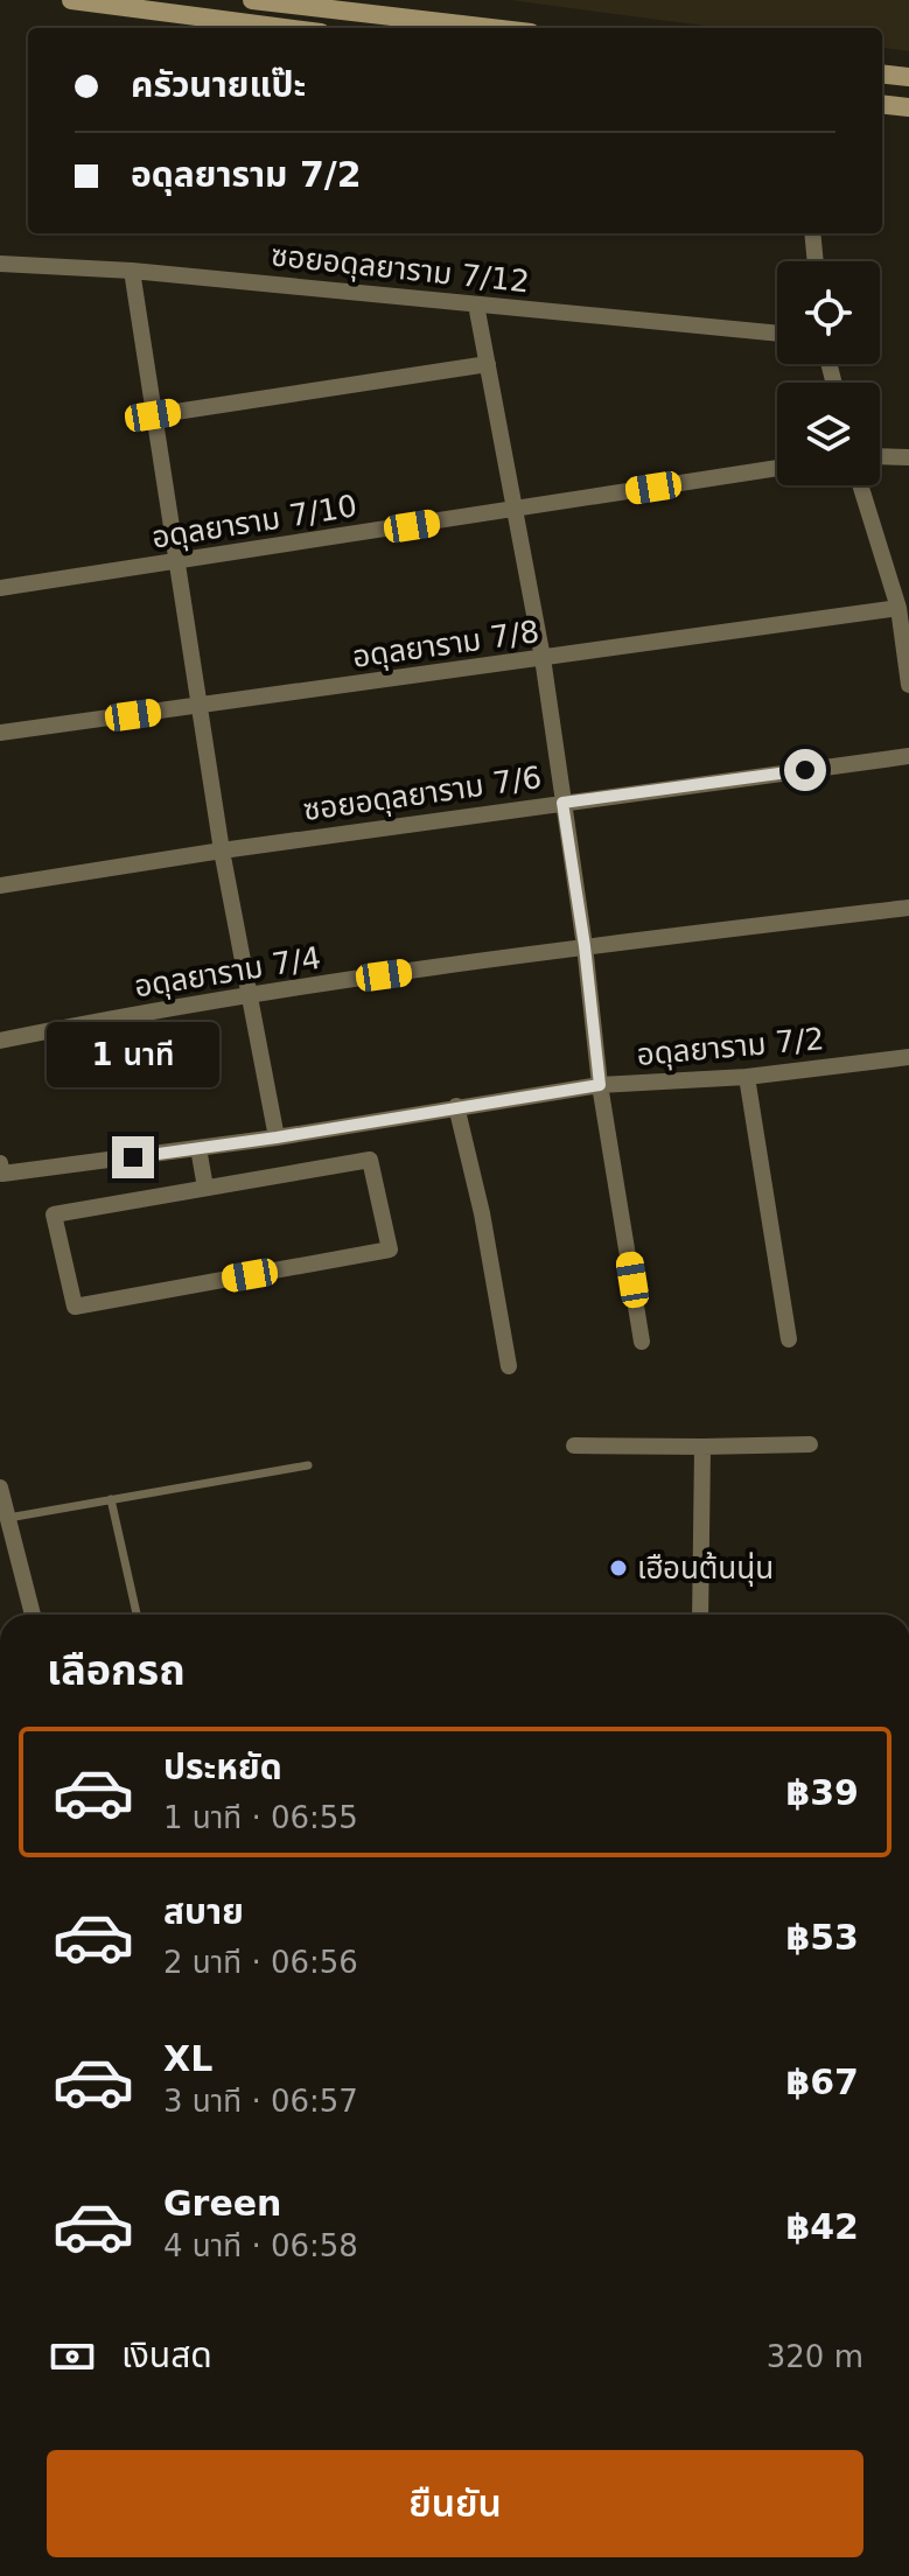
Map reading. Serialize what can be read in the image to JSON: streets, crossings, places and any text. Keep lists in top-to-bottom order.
{
  "streets": {
    "street": [
      "ซอยอดุลยาราม 7/12",
      "อดุลยาราม 7/10",
      "อดุลยาราม 7/8",
      "ซอยอดุลยาราม 7/6",
      "อดุลยาราม 7/4",
      "อดุลยาราม 7/2"
    ]
  },
  "places": ["เฮือนต้นนุ่น"],
  "page": {
    "banner": ["ครัวนายแป๊ะ", "อดุลยาราม 7/2"],
    "bubble": "1 นาที",
    "heading": "เลือกรถ",
    "list": [
      {
        "name": "ประหยัด",
        "note": "1 นาที · 06:55",
        "value": "฿39"
      },
      {
        "name": "สบาย",
        "note": "2 นาที · 06:56",
        "value": "฿53"
      },
      {
        "name": "XL",
        "note": "3 นาที · 06:57",
        "value": "฿67"
      },
      {
        "name": "Green",
        "note": "4 นาที · 06:58",
        "value": "฿42"
      }
    ],
    "pay": ["เงินสด", "320 m"],
    "buttons": "ยืนยัน"
  }
}
